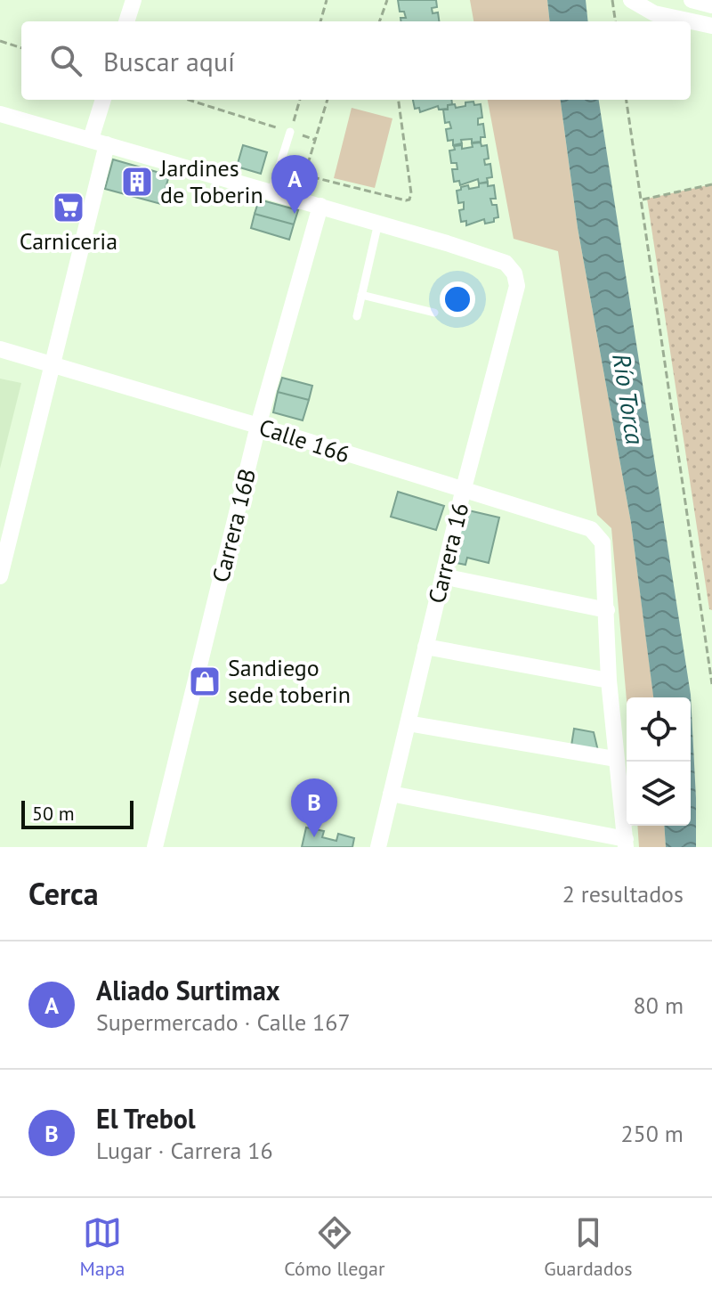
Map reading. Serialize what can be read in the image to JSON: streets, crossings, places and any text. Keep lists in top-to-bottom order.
{
  "streets": {
    "street": ["Calle 166", "Carrera 16B", "Carrera 16"]
  },
  "crossings": [
    ["Calle 166", "Carrera 16B"],
    ["Calle 166", "Carrera 16"]
  ],
  "water": ["Río Torca"],
  "places": {
    "building": ["Jardines de Toberin"],
    "supermarket": ["Carniceria"],
    "shop": ["Sandiego sede toberin"]
  },
  "scale_bar": "50 m",
  "page": {
    "search": "Buscar aquí",
    "pins": ["A", "B"],
    "scale": "50 m",
    "heading": ["Cerca", "2 resultados"],
    "list": [
      {
        "mark": "A",
        "name": "Aliado Surtimax",
        "note": "Supermercado · Calle 167",
        "value": "80 m"
      },
      {
        "mark": "B",
        "name": "El Trebol",
        "note": "Lugar · Carrera 16",
        "value": "250 m"
      }
    ],
    "nav": ["Mapa", "Cómo llegar", "Guardados"]
  }
}
